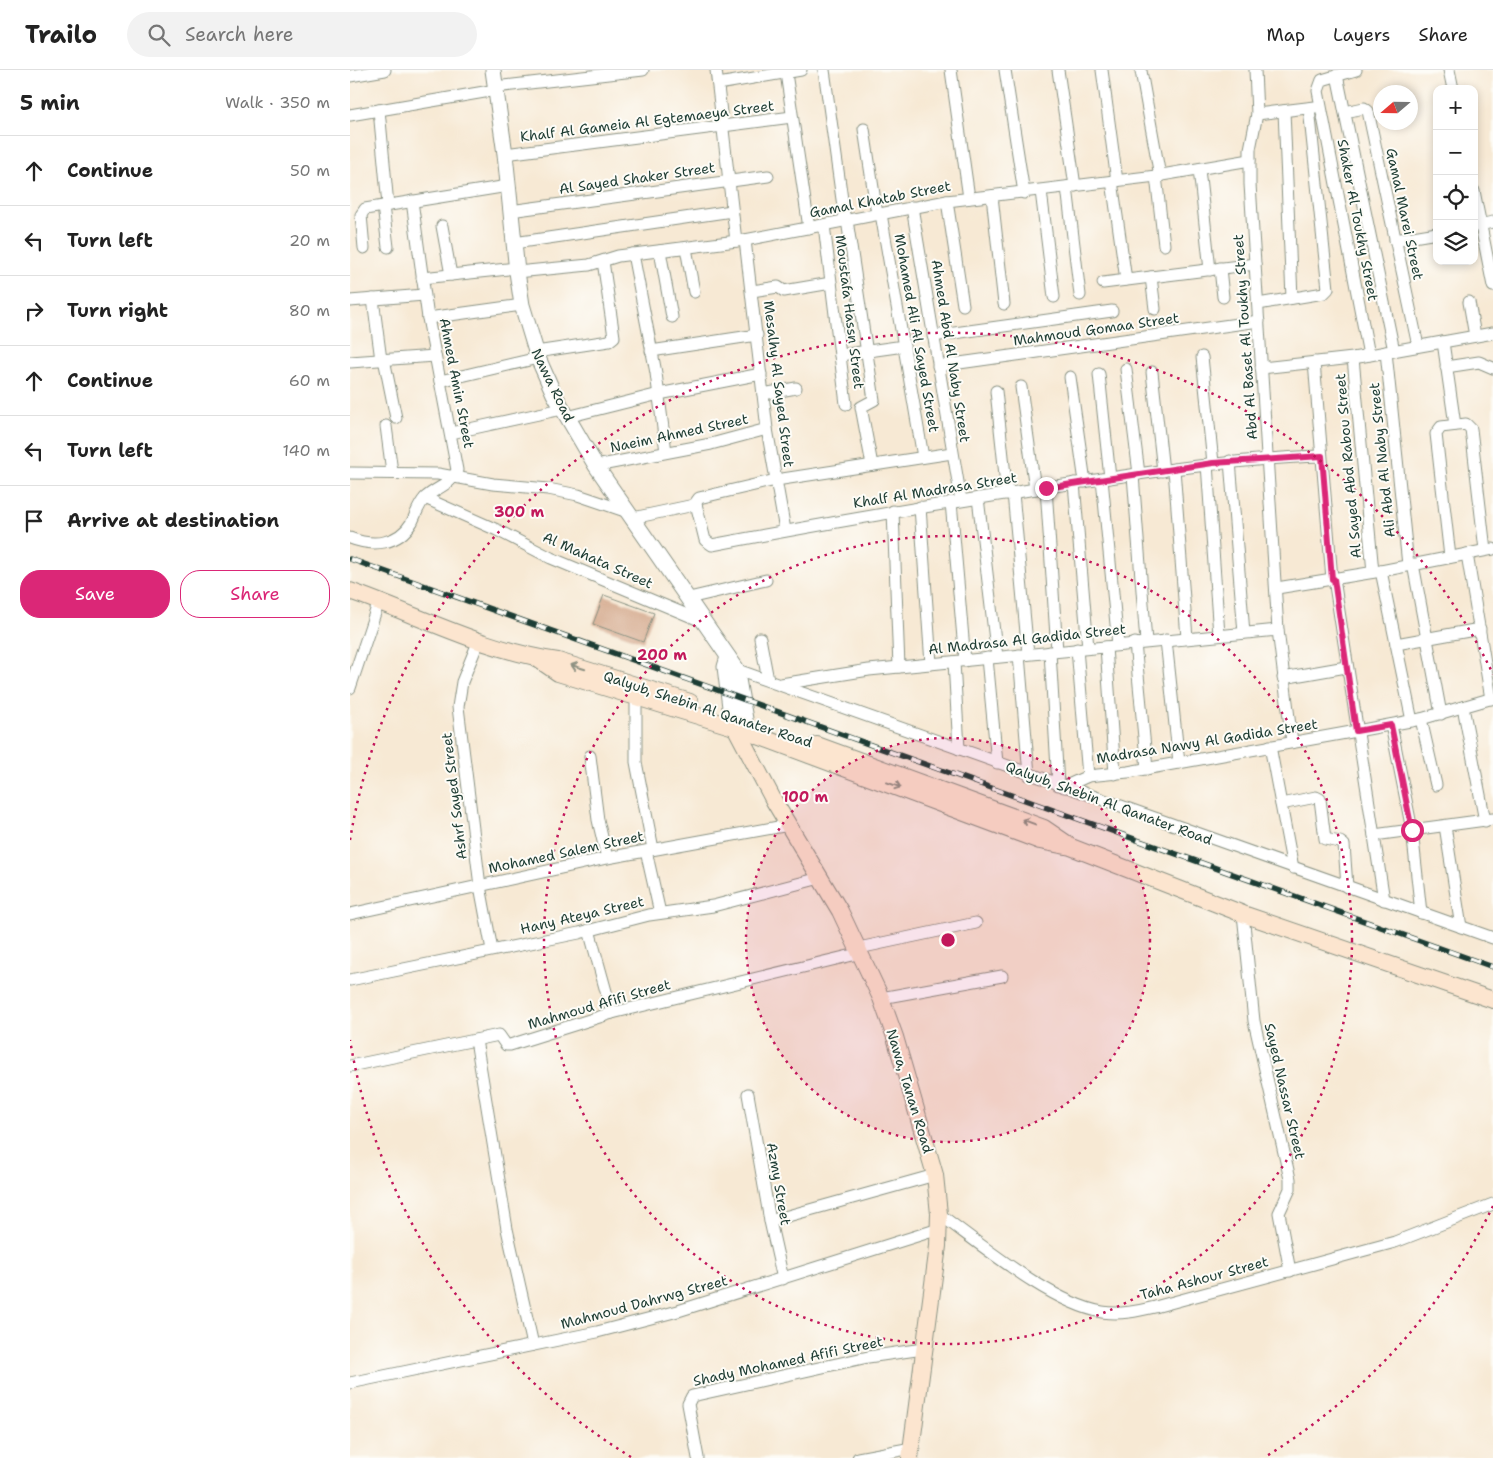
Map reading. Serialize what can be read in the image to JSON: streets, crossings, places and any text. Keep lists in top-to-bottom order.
{
  "streets": {
    "main road": ["Qalyub, Shebin Al Qanater Road", "Nawa, Tanan Road"],
    "street": [
      "Khalf Al Gameia Al Egtemaeya Street",
      "Al Sayed Shaker Street",
      "Gamal Khatab Street",
      "Gamal Marei Street",
      "Shaker Al Toukhy Street",
      "Moustafa Hassn Street",
      "Mahmoud Gomaa Street",
      "Mohamed Ali Al Sayed Street",
      "Abd Al Baset Al Toukhy Street",
      "Ahmed Abd Al Naby Street",
      "Ahmed Amin Street",
      "Mesalhy Al Sayed Street",
      "Nawa Road",
      "Naeim Ahmed Street",
      "Ali Abd Al Naby Street",
      "Al Sayed Abd Rabou Street",
      "Khalf Al Madrasa Street",
      "Al Mahata Street",
      "Al Madrasa Al Gadida Street",
      "Madrasa Nawy Al Gadida Street",
      "Ashrf Sayed Street",
      "Mohamed Salem Street",
      "Hany Ateya Street",
      "Mahmoud Afifi Street",
      "Sayed Nassar Street",
      "Azmy Street",
      "Taha Ashour Street",
      "Mahmoud Dahrwg Street",
      "Shady Mohamed Afifi Street"
    ]
  },
  "crossings": [
    ["Khalf Al Gameia Al Egtemaeya Street", "Mesalhy Al Sayed Street"],
    ["Khalf Al Gameia Al Egtemaeya Street", "Nawa Road"],
    ["Al Sayed Shaker Street", "Mesalhy Al Sayed Street"],
    ["Al Sayed Shaker Street", "Nawa Road"],
    ["Gamal Khatab Street", "Moustafa Hassn Street"],
    ["Gamal Khatab Street", "Mohamed Ali Al Sayed Street"],
    ["Gamal Khatab Street", "Abd Al Baset Al Toukhy Street"],
    ["Gamal Khatab Street", "Ahmed Abd Al Naby Street"],
    ["Gamal Khatab Street", "Ahmed Amin Street"],
    ["Gamal Khatab Street", "Mesalhy Al Sayed Street"],
    ["Gamal Khatab Street", "Nawa Road"],
    ["Gamal Marei Street", "Ali Abd Al Naby Street"],
    ["Shaker Al Toukhy Street", "Ali Abd Al Naby Street"],
    ["Mahmoud Gomaa Street", "Abd Al Baset Al Toukhy Street"],
    ["Mahmoud Gomaa Street", "Ahmed Abd Al Naby Street"],
    ["Abd Al Baset Al Toukhy Street", "Khalf Al Madrasa Street"],
    ["Abd Al Baset Al Toukhy Street", "Al Madrasa Al Gadida Street"],
    ["Abd Al Baset Al Toukhy Street", "Madrasa Nawy Al Gadida Street"],
    ["Ahmed Abd Al Naby Street", "Khalf Al Madrasa Street"],
    ["Ahmed Abd Al Naby Street", "Al Madrasa Al Gadida Street"],
    ["Ahmed Abd Al Naby Street", "Qalyub, Shebin Al Qanater Road"],
    ["Mesalhy Al Sayed Street", "Naeim Ahmed Street"],
    ["Mesalhy Al Sayed Street", "Khalf Al Madrasa Street"],
    ["Nawa Road", "Naeim Ahmed Street"],
    ["Nawa Road", "Al Mahata Street"],
    ["Nawa Road", "Qalyub, Shebin Al Qanater Road"],
    ["Nawa Road", "Nawa, Tanan Road"],
    ["Ali Abd Al Naby Street", "Madrasa Nawy Al Gadida Street"],
    ["Al Sayed Abd Rabou Street", "Madrasa Nawy Al Gadida Street"],
    ["Al Madrasa Al Gadida Street", "Qalyub, Shebin Al Qanater Road"],
    ["Qalyub, Shebin Al Qanater Road", "Madrasa Nawy Al Gadida Street"],
    ["Qalyub, Shebin Al Qanater Road", "Ashrf Sayed Street"],
    ["Qalyub, Shebin Al Qanater Road", "Nawa, Tanan Road"],
    ["Qalyub, Shebin Al Qanater Road", "Sayed Nassar Street"],
    ["Ashrf Sayed Street", "Mohamed Salem Street"],
    ["Ashrf Sayed Street", "Hany Ateya Street"],
    ["Mohamed Salem Street", "Nawa, Tanan Road"],
    ["Hany Ateya Street", "Nawa, Tanan Road"],
    ["Mahmoud Afifi Street", "Nawa, Tanan Road"],
    ["Nawa, Tanan Road", "Taha Ashour Street"],
    ["Nawa, Tanan Road", "Mahmoud Dahrwg Street"],
    ["Nawa, Tanan Road", "Shady Mohamed Afifi Street"],
    ["Sayed Nassar Street", "Taha Ashour Street"],
    ["Azmy Street", "Mahmoud Dahrwg Street"],
    ["Taha Ashour Street", "Mahmoud Dahrwg Street"]
  ],
  "north": "left",
  "page": {
    "header": "Trailo",
    "search": "Search here",
    "nav": ["Map", "Layers", "Share"],
    "heading": ["5 min", "Walk · 350 m"],
    "map_buttons": ["+", "−"],
    "list": [
      ["Continue", "50 m"],
      ["Turn left", "20 m"],
      ["Turn right", "80 m"],
      ["Continue", "60 m"],
      ["Turn left", "140 m"],
      "Arrive at destination"
    ],
    "buttons": ["Save", "Share"]
  },
  "rings": ["300 m", "200 m", "100 m"]
}
